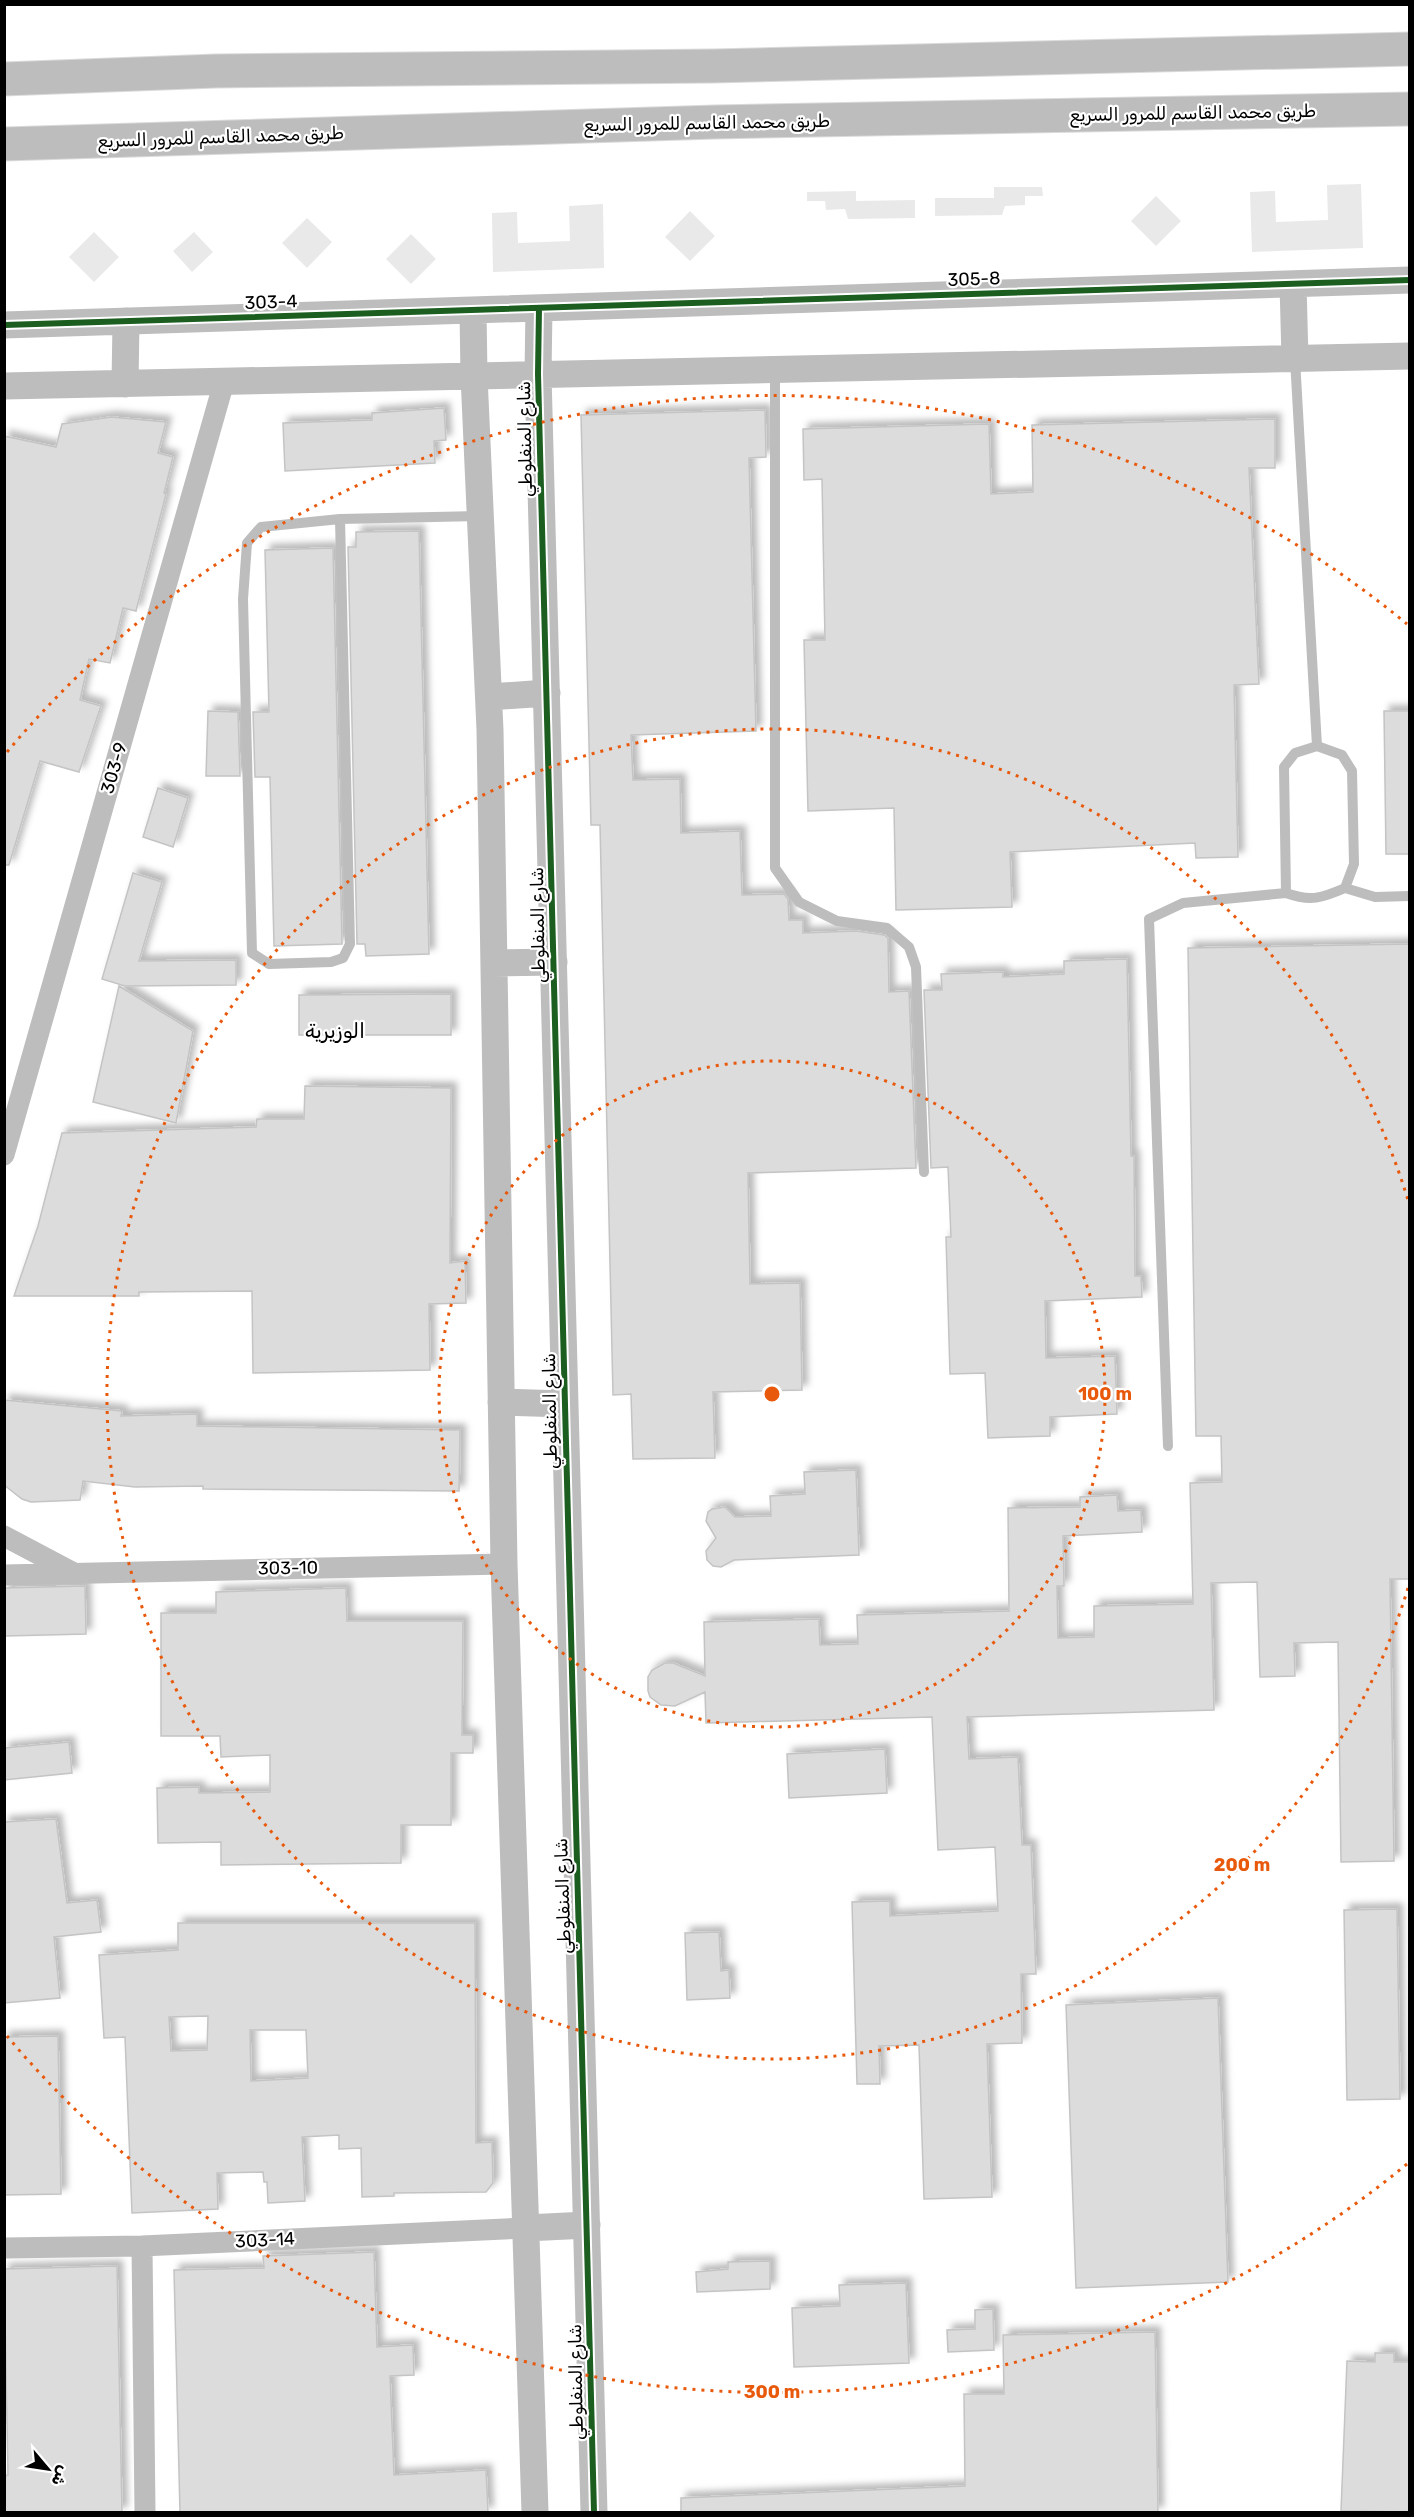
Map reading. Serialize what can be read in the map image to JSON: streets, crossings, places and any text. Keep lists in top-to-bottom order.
{
  "streets": {
    "highway": ["طريق محمد القاسم للمرور السريع"],
    "street": [
      "305-8",
      "303-4",
      "شارع المنفلوطي",
      "303-9",
      "303-10",
      "303-14"
    ]
  },
  "crossings": [
    ["305-8", "303-4"],
    ["305-8", "شارع المنفلوطي"],
    ["303-4", "شارع المنفلوطي"]
  ],
  "districts": ["الوزيرية"],
  "north": "bottom right",
  "rings": ["100 m", "200 m", "300 m"]
}
